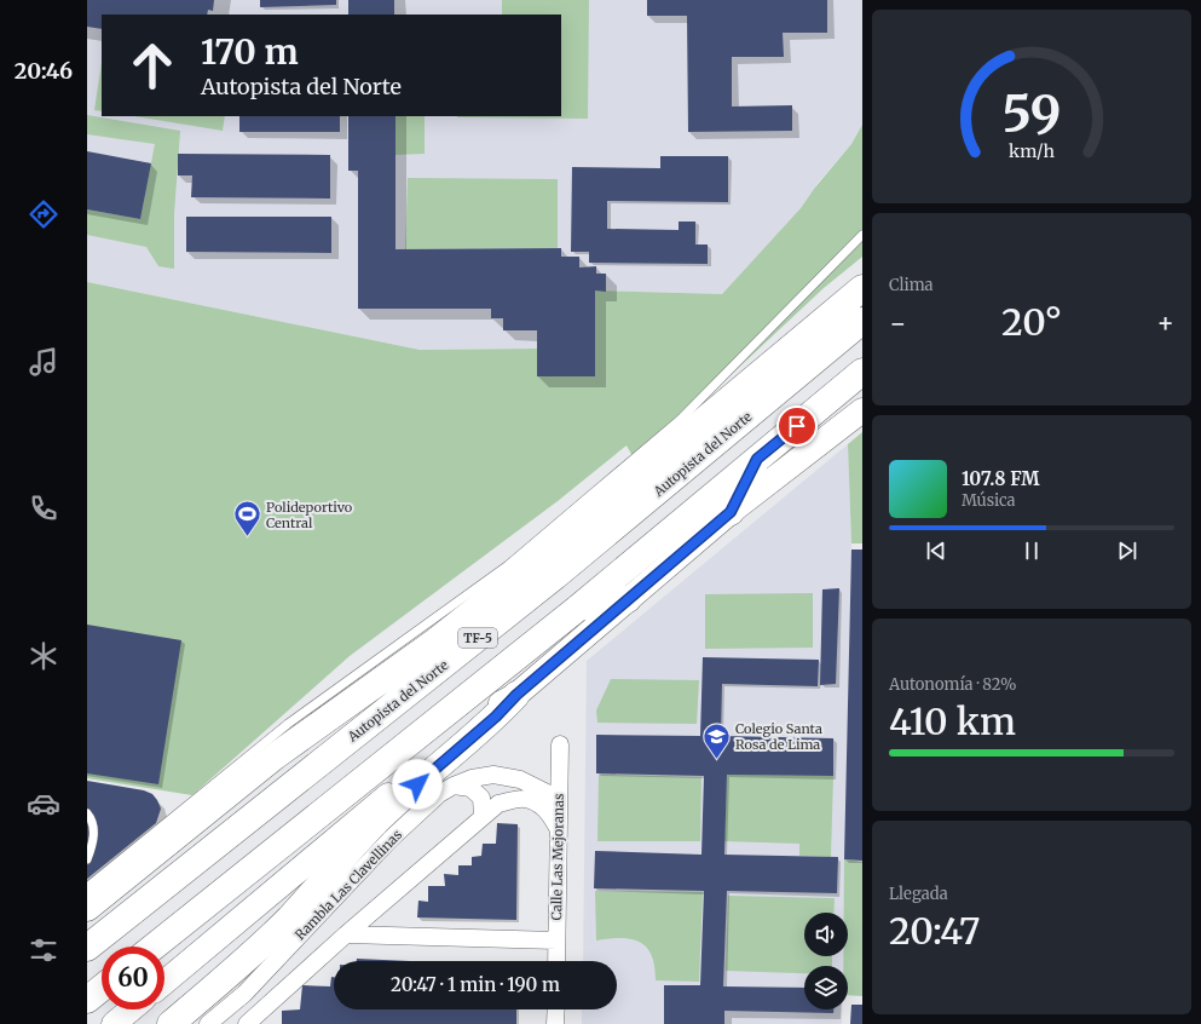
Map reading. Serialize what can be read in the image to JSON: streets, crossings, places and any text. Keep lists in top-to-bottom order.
{
  "streets": {
    "main road": ["Autopista del Norte", "TF-5"],
    "street": ["Calle Las Mejoranas", "Rambla Las Clavellinas"]
  },
  "crossings": [
    ["Calle Las Mejoranas", "Rambla Las Clavellinas"]
  ],
  "places": {
    "sports": ["Polideportivo Central"],
    "school or university": ["Colegio Santa Rosa de Lima"]
  },
  "page": {
    "tabs": "20:46",
    "turn": ["170 m", "Autopista del Norte"],
    "tile": [
      "Clima",
      ["Autonomía · 82%", "410 km"],
      ["Llegada", "20:47"]
    ],
    "heat": ["−", "20°", "+"],
    "song": ["107.8 FM", "Música"],
    "limit": "60",
    "trip": "20:47 · 1 min · 190 m",
    "gauge": ["59", "km/h"]
  }
}
